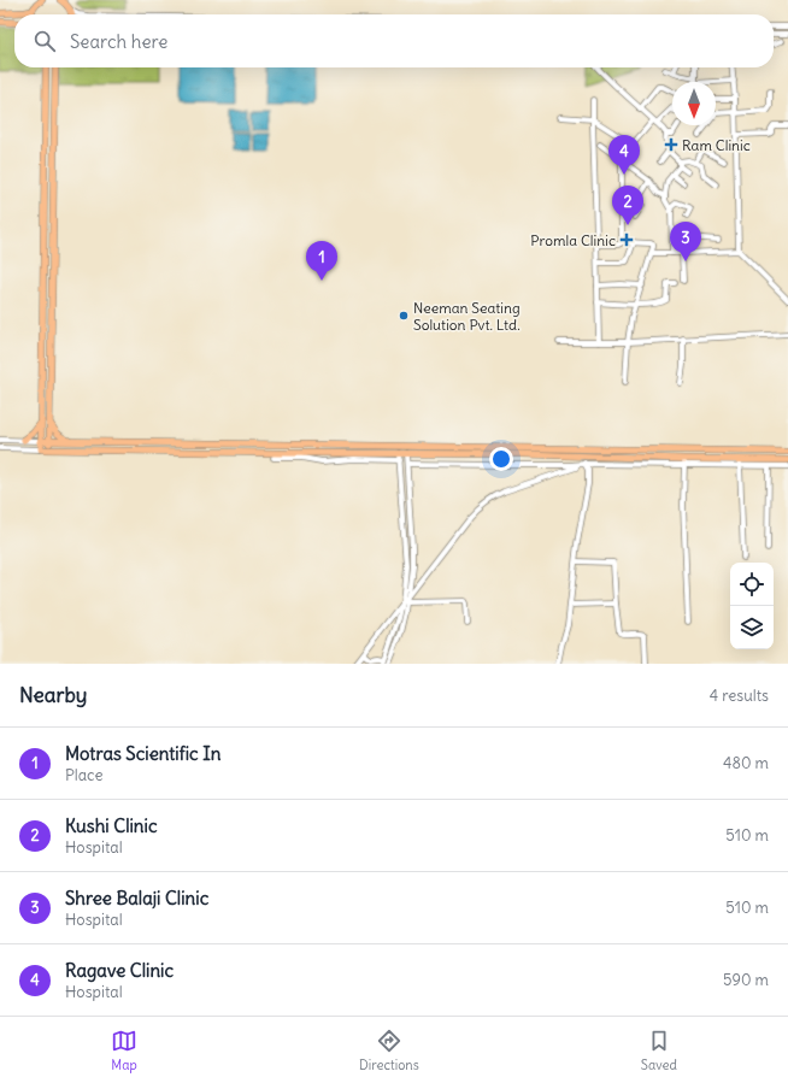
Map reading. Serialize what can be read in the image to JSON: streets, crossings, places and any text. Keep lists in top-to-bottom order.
{
  "places": {
    "health": ["Ram Clinic", "Promla Clinic"],
    "other": ["Neeman Seating Solution Pvt. Ltd."]
  },
  "north": "bottom",
  "page": {
    "search": "Search here",
    "pins": [
      "4",
      "2",
      "3",
      "1"
    ],
    "heading": ["Nearby", "4 results"],
    "list": [
      {
        "mark": "1",
        "name": "Motras Scientific In",
        "note": "Place",
        "value": "480 m"
      },
      {
        "mark": "2",
        "name": "Kushi Clinic",
        "note": "Hospital",
        "value": "510 m"
      },
      {
        "mark": "3",
        "name": "Shree Balaji Clinic",
        "note": "Hospital",
        "value": "510 m"
      },
      {
        "mark": "4",
        "name": "Ragave Clinic",
        "note": "Hospital",
        "value": "590 m"
      }
    ],
    "nav": ["Map", "Directions", "Saved"]
  }
}
